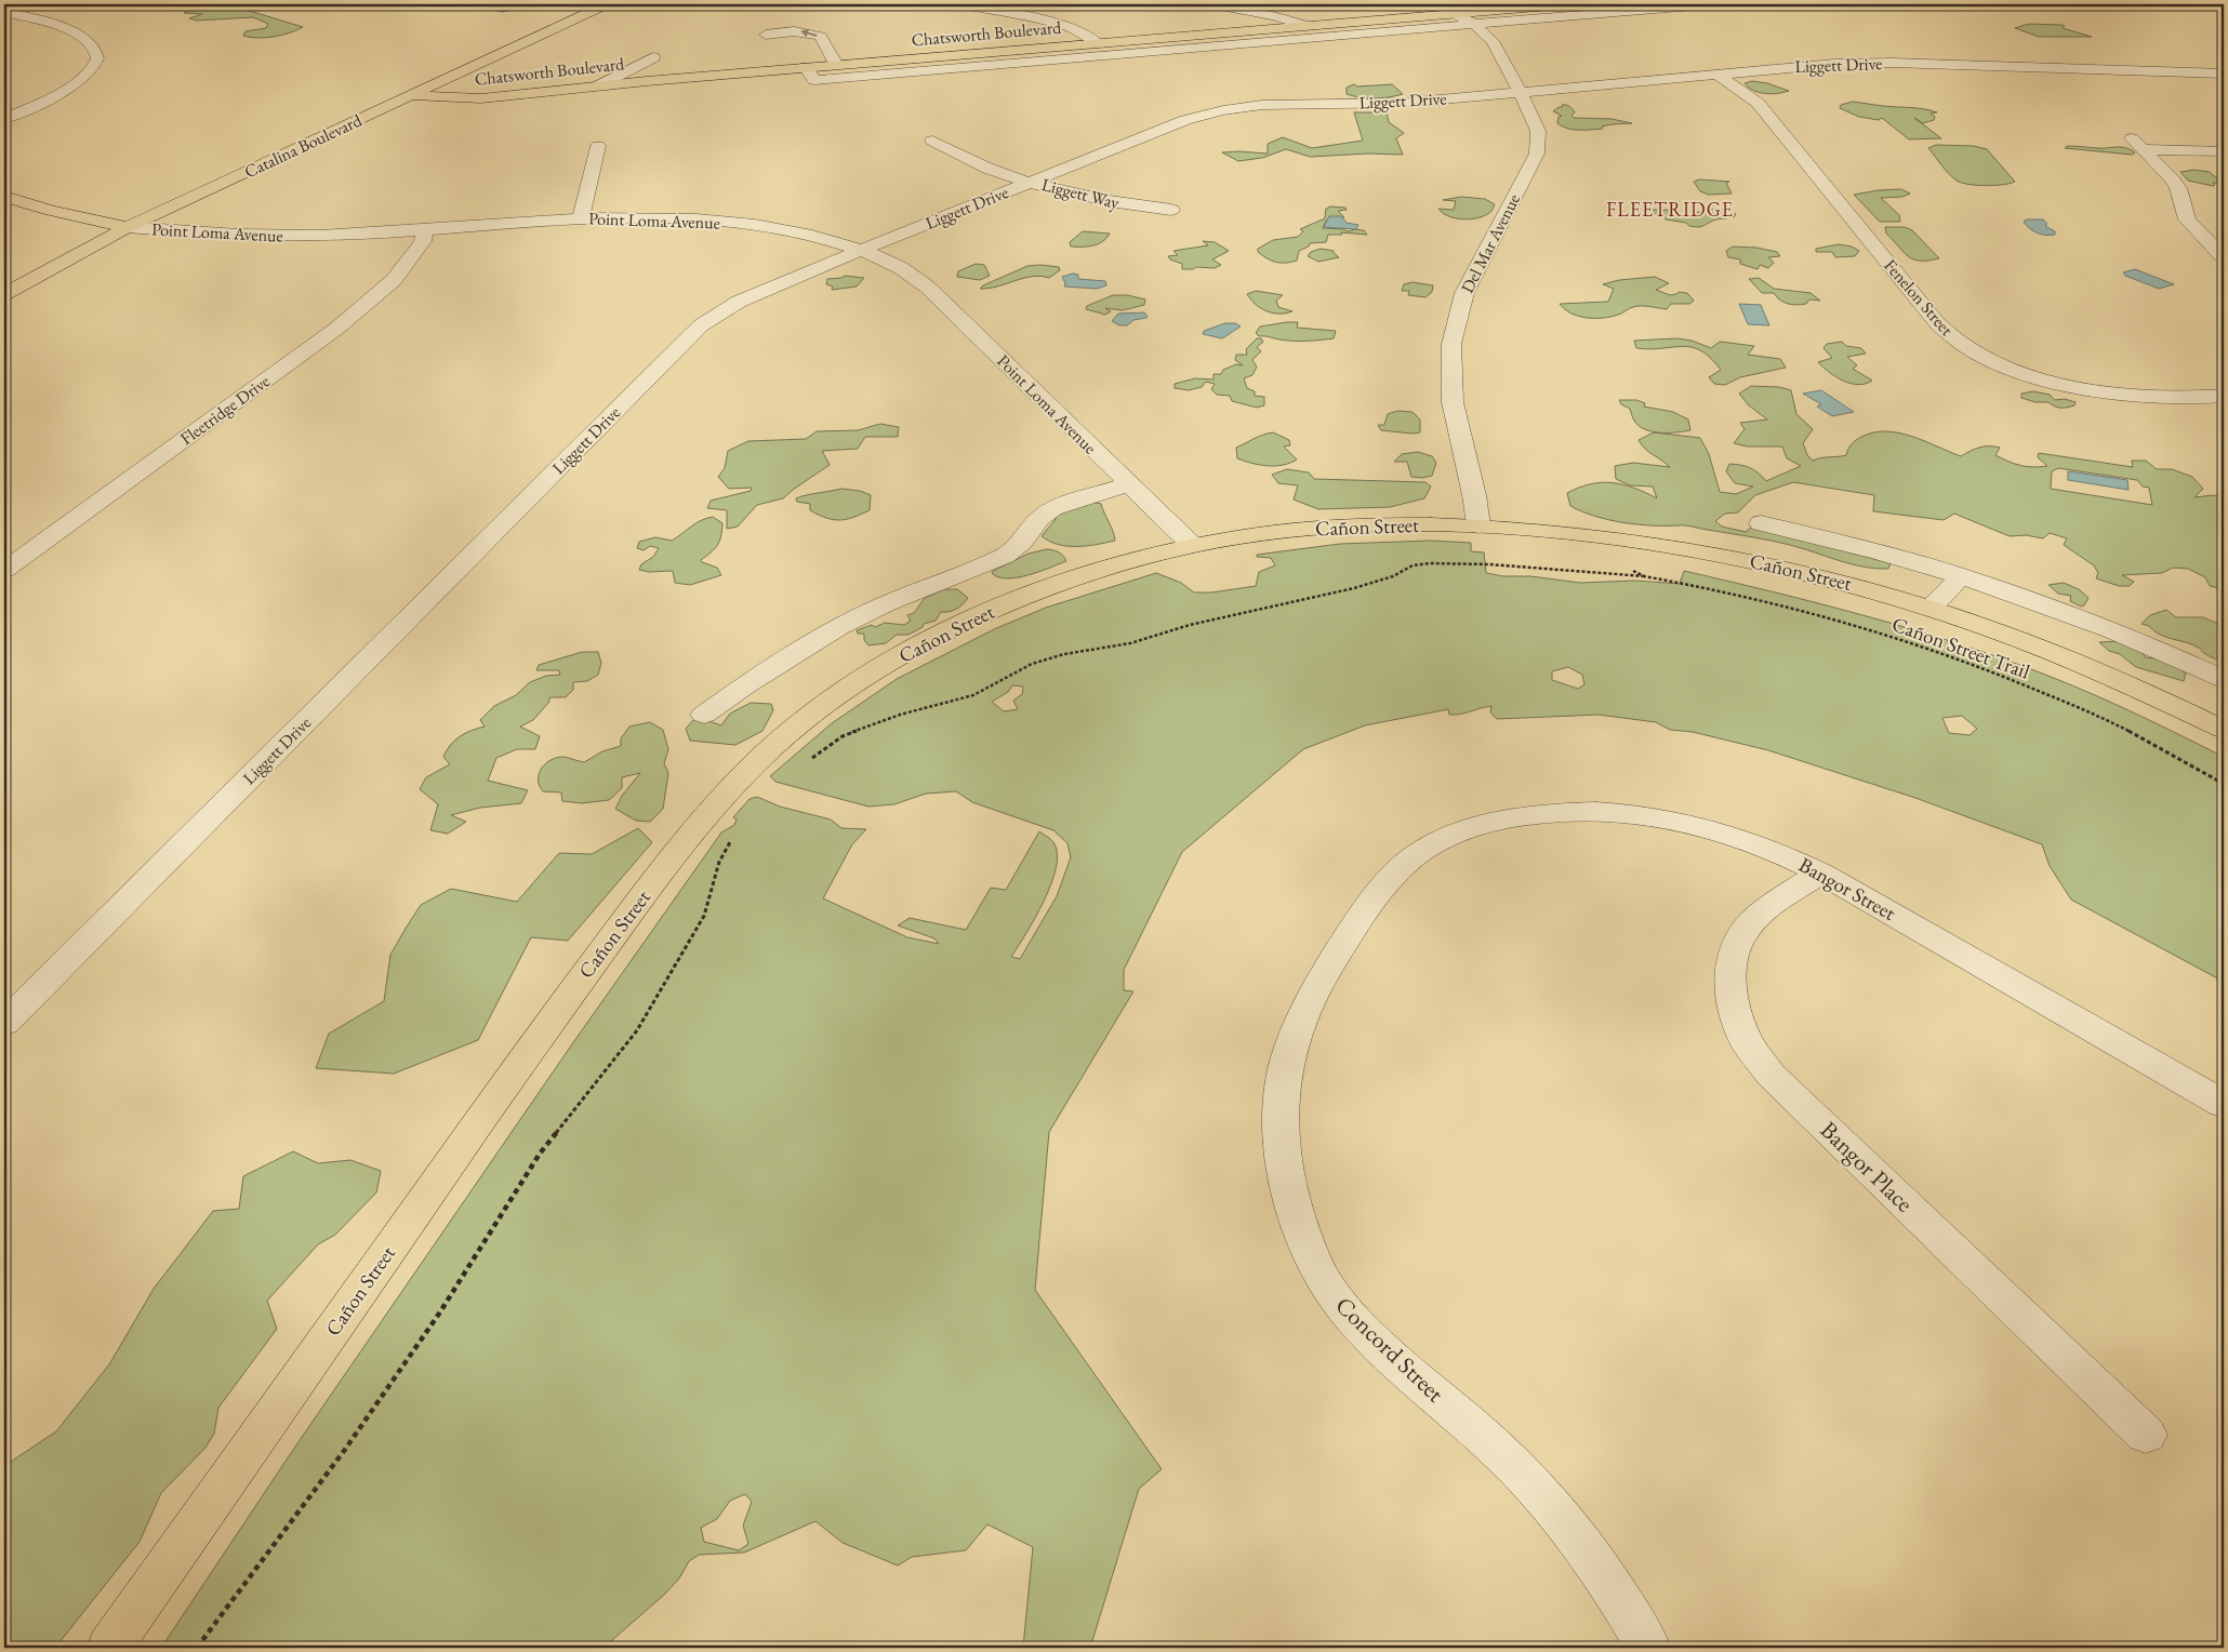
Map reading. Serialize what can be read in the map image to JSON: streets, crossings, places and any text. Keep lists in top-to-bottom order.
{
  "streets": {
    "main road": [
      "Chatsworth Boulevard",
      "Catalina Boulevard",
      "Point Loma Avenue",
      "Cañon Street"
    ],
    "street": [
      "Liggett Drive",
      "Liggett Way",
      "Del Mar Avenue",
      "Fenelon Street",
      "Fleetridge Drive",
      "Bangor Street",
      "Bangor Place",
      "Concord Street"
    ],
    "path": ["Cañon Street Trail"]
  },
  "crossings": [
    ["Chatsworth Boulevard", "Catalina Boulevard"],
    ["Chatsworth Boulevard", "Del Mar Avenue"],
    ["Liggett Drive", "Liggett Way"],
    ["Liggett Drive", "Point Loma Avenue"],
    ["Liggett Drive", "Del Mar Avenue"],
    ["Liggett Drive", "Fenelon Street"],
    ["Catalina Boulevard", "Point Loma Avenue"],
    ["Point Loma Avenue", "Fleetridge Drive"],
    ["Point Loma Avenue", "Cañon Street"],
    ["Del Mar Avenue", "Cañon Street"],
    ["Bangor Street", "Bangor Place"],
    ["Bangor Street", "Concord Street"]
  ],
  "districts": ["FLEETRIDGE"]
}
